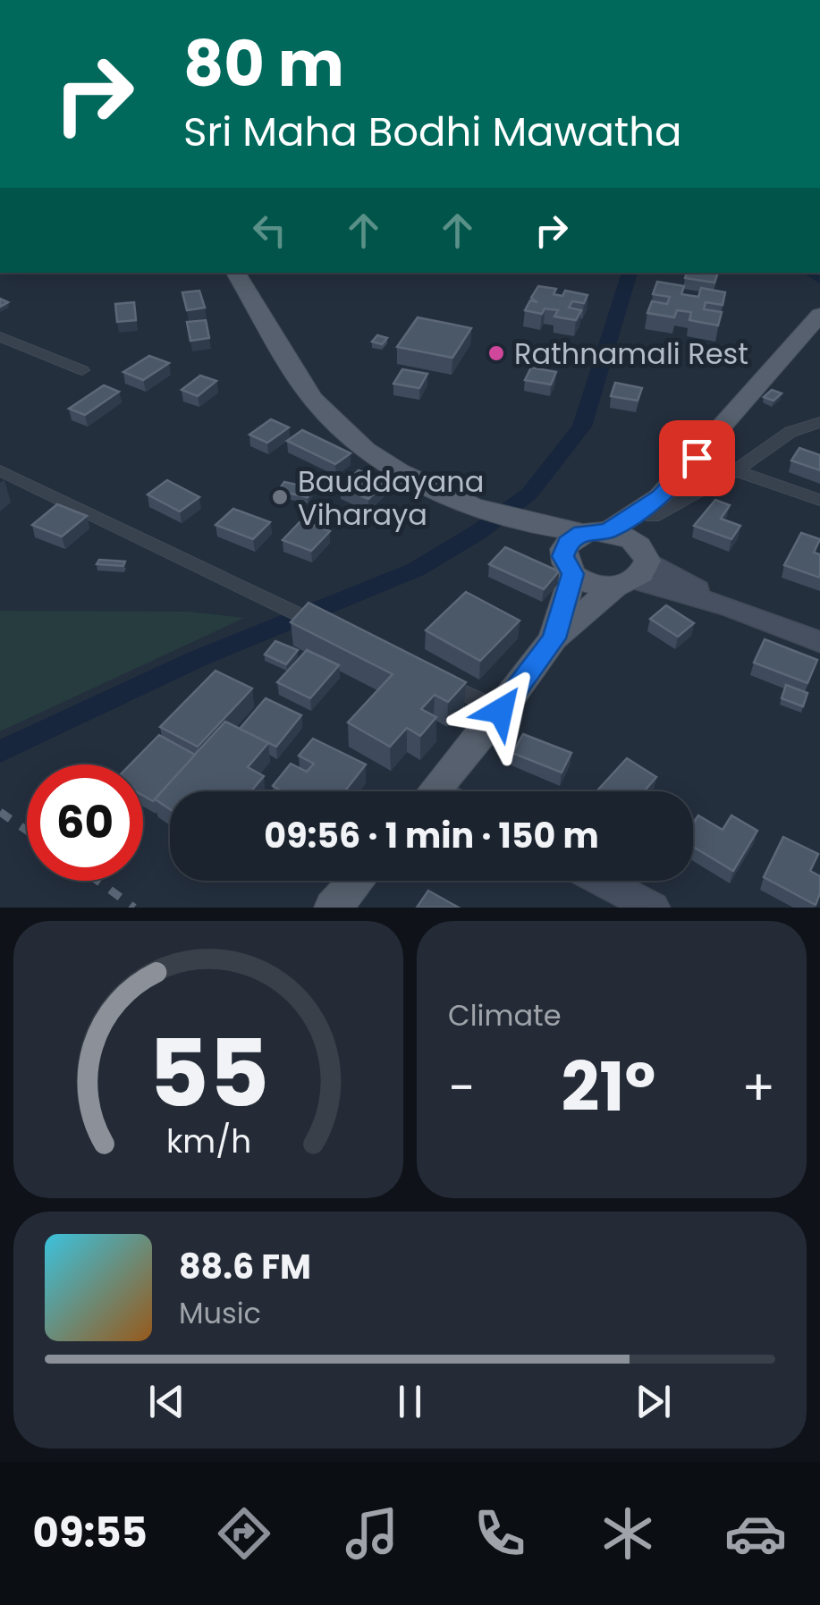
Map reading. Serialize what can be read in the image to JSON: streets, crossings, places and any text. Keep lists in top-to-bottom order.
{
  "places": ["Rathnamali Rest", "Bauddayana Viharaya"],
  "page": {
    "turn": ["80 m", "Sri Maha Bodhi Mawatha"],
    "limit": "60",
    "trip": "09:56 · 1 min · 150 m",
    "tile": "Climate",
    "heat": ["−", "21°", "+"],
    "song": ["88.6 FM", "Music"],
    "tabs": "09:55",
    "gauge": ["55", "km/h"]
  }
}
